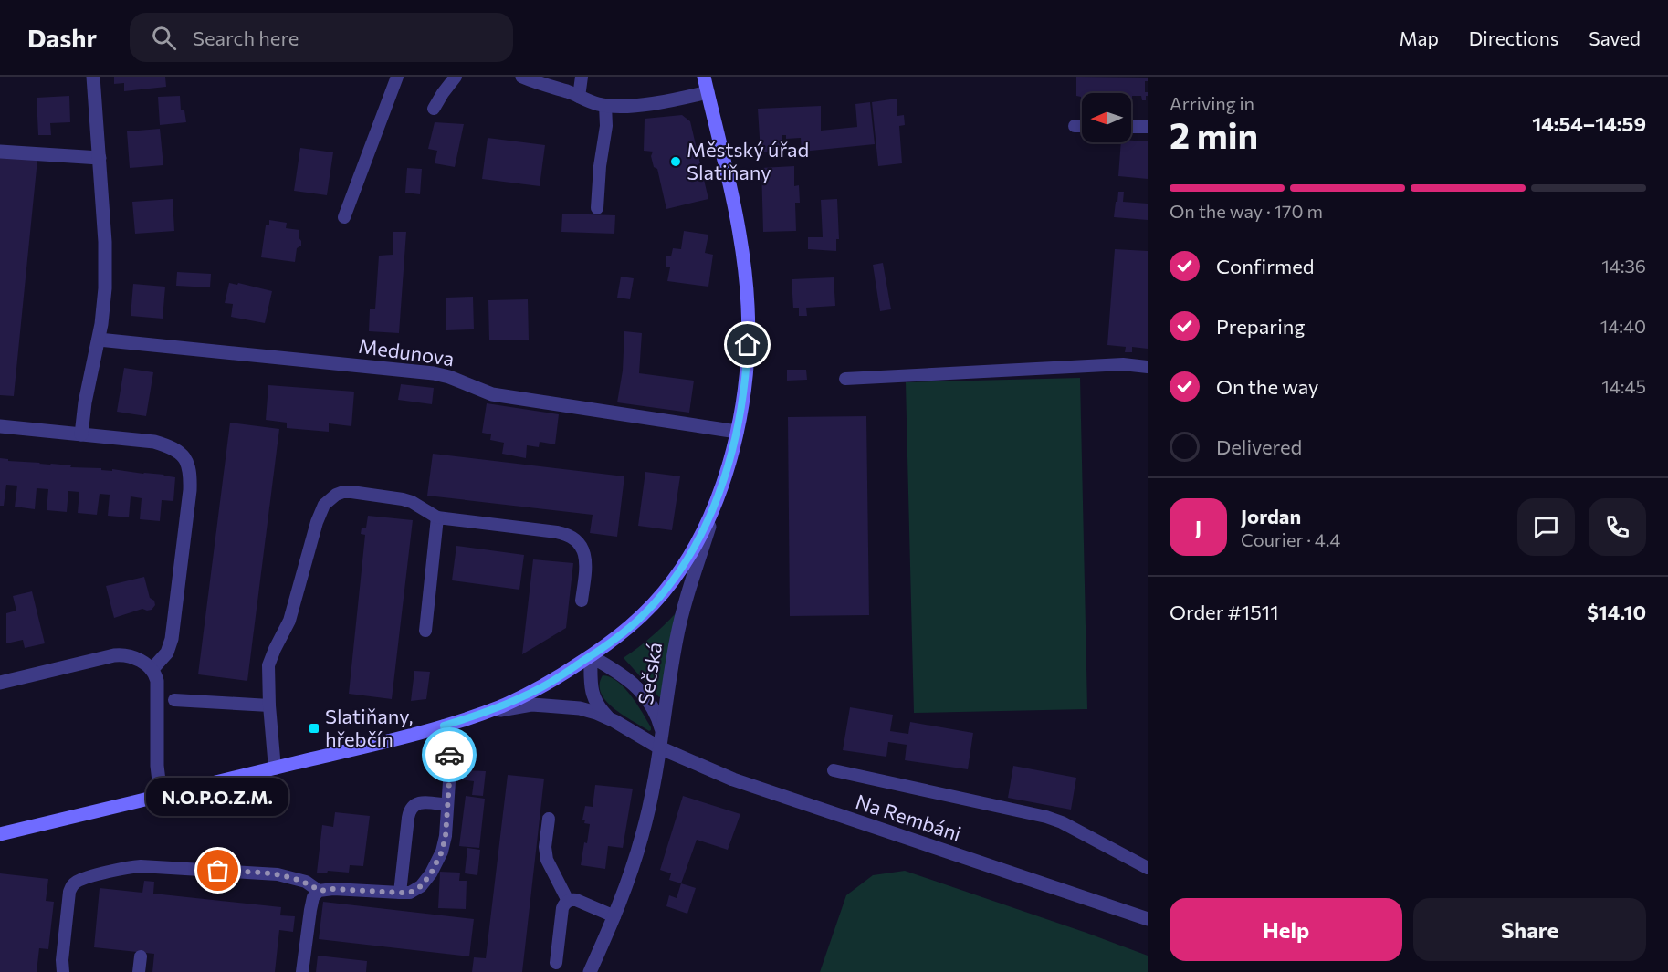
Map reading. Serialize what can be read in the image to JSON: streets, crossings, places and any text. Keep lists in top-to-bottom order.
{
  "streets": {
    "street": ["Medunova", "Sečská", "Na Rembáni"]
  },
  "crossings": [
    ["Sečská", "Na Rembáni"]
  ],
  "places": {
    "other": ["Městský úřad Slatiňany", "N.O.P.O.Z.M."],
    "transit": ["Slatiňany, hřebčín"]
  },
  "north": "left",
  "page": {
    "header": "Dashr",
    "search": "Search here",
    "nav": ["Map", "Directions", "Saved"],
    "heading": ["2 min", "Arriving in", "14:54–14:59"],
    "panel": [
      "Jordan",
      "Courier · 4.4",
      "Order #1511",
      "$14.10"
    ],
    "bar": "On the way · 170 m",
    "list": [
      ["Confirmed", "14:36"],
      ["Preparing", "14:40"],
      ["On the way", "14:45"],
      "Delivered"
    ],
    "round": "J",
    "bubble": "N.O.P.O.Z.M.",
    "buttons": ["Help", "Share"]
  }
}
